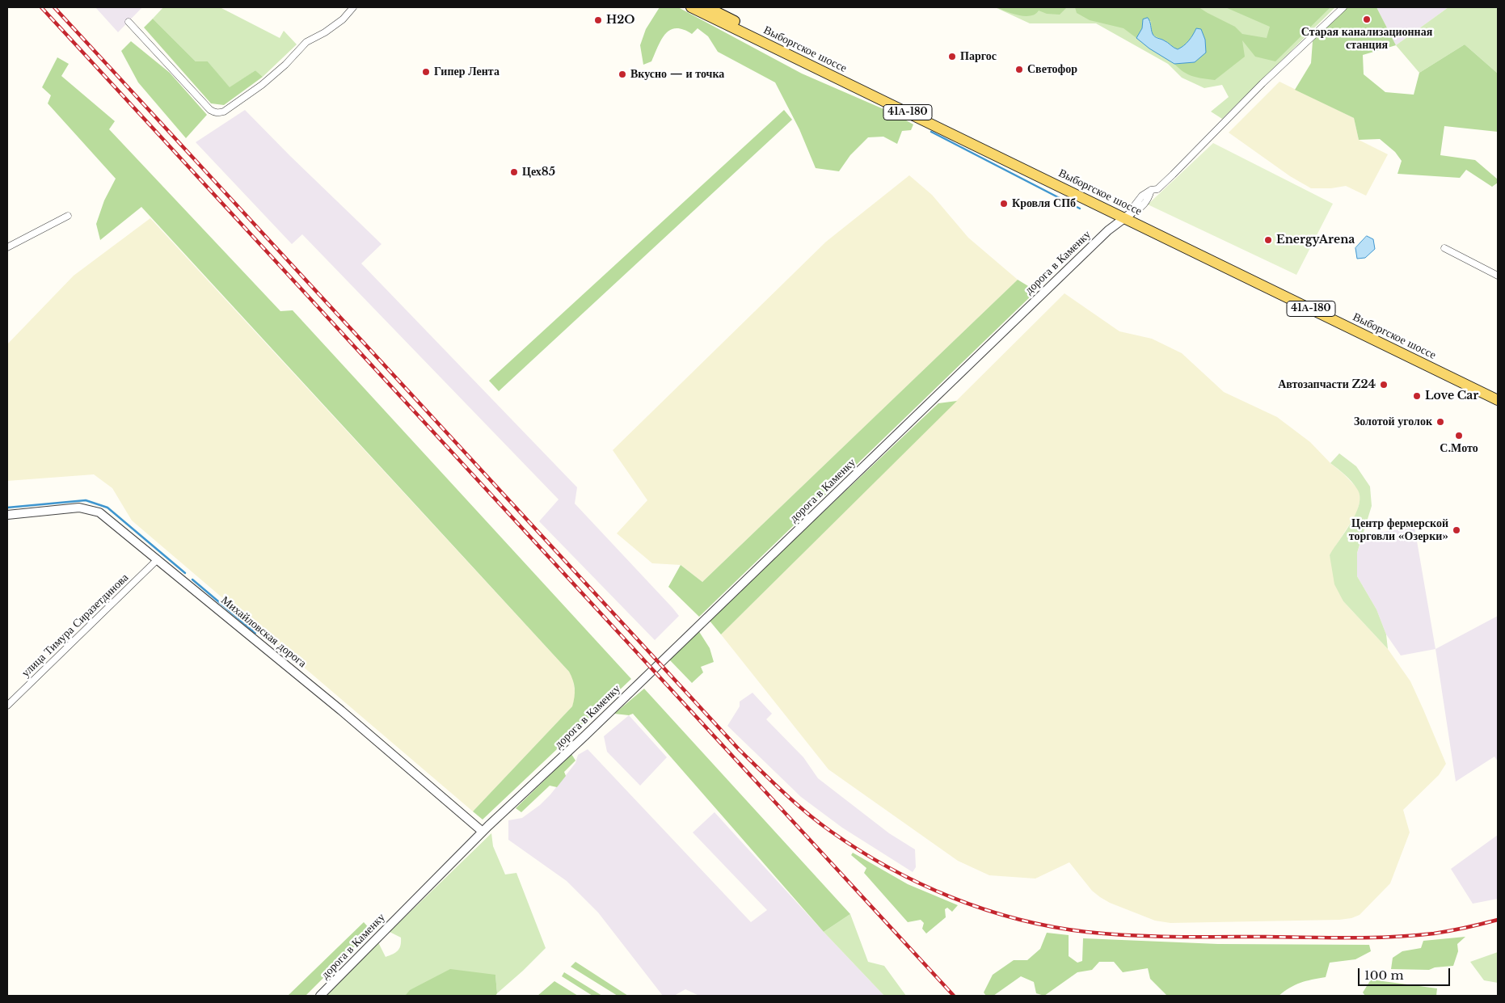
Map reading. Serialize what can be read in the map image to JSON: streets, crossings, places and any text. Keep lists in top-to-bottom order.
{
  "streets": {
    "main road": ["Выборгское шоссе", "41А-180"],
    "street": ["дорога в Каменку", "улица Тимура Сиразетдинова", "Михайловская дорога"]
  },
  "crossings": [
    ["Выборгское шоссе", "дорога в Каменку"],
    ["дорога в Каменку", "Михайловская дорога"],
    ["улица Тимура Сиразетдинова", "Михайловская дорога"]
  ],
  "places": [
    "Старая канализационная станция",
    "H2O",
    "Паргос",
    "Светофор",
    "Гипер Лента",
    "Вкусно — и точка",
    "Цех85",
    "Кровля СПб",
    "EnergyArena",
    "Автозапчасти Z24",
    "Love Car",
    "Золотой уголок",
    "С.Мото",
    "Центр фермерской торговли «Озерки»"
  ],
  "scale_bar": "100 m"
}
